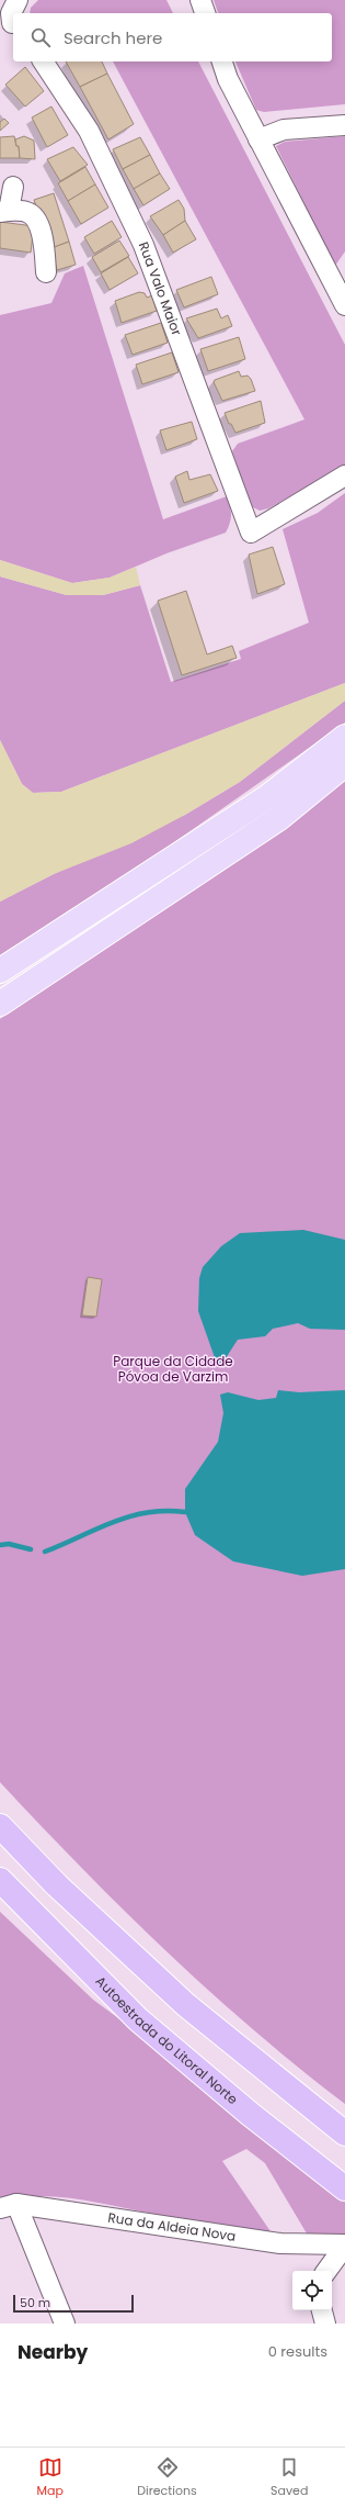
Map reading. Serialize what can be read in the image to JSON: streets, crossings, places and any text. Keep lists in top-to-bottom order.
{
  "streets": {
    "highway": ["Autoestrada do Litoral Norte"],
    "street": ["Rua Valo Maior", "Rua da Aldeia Nova"]
  },
  "parks": ["Parque da Cidade Póvoa de Varzim"],
  "scale_bar": "50 m",
  "page": {
    "search": "Search here",
    "scale": "50 m",
    "heading": ["Nearby", "0 results"],
    "nav": ["Map", "Directions", "Saved"]
  }
}
